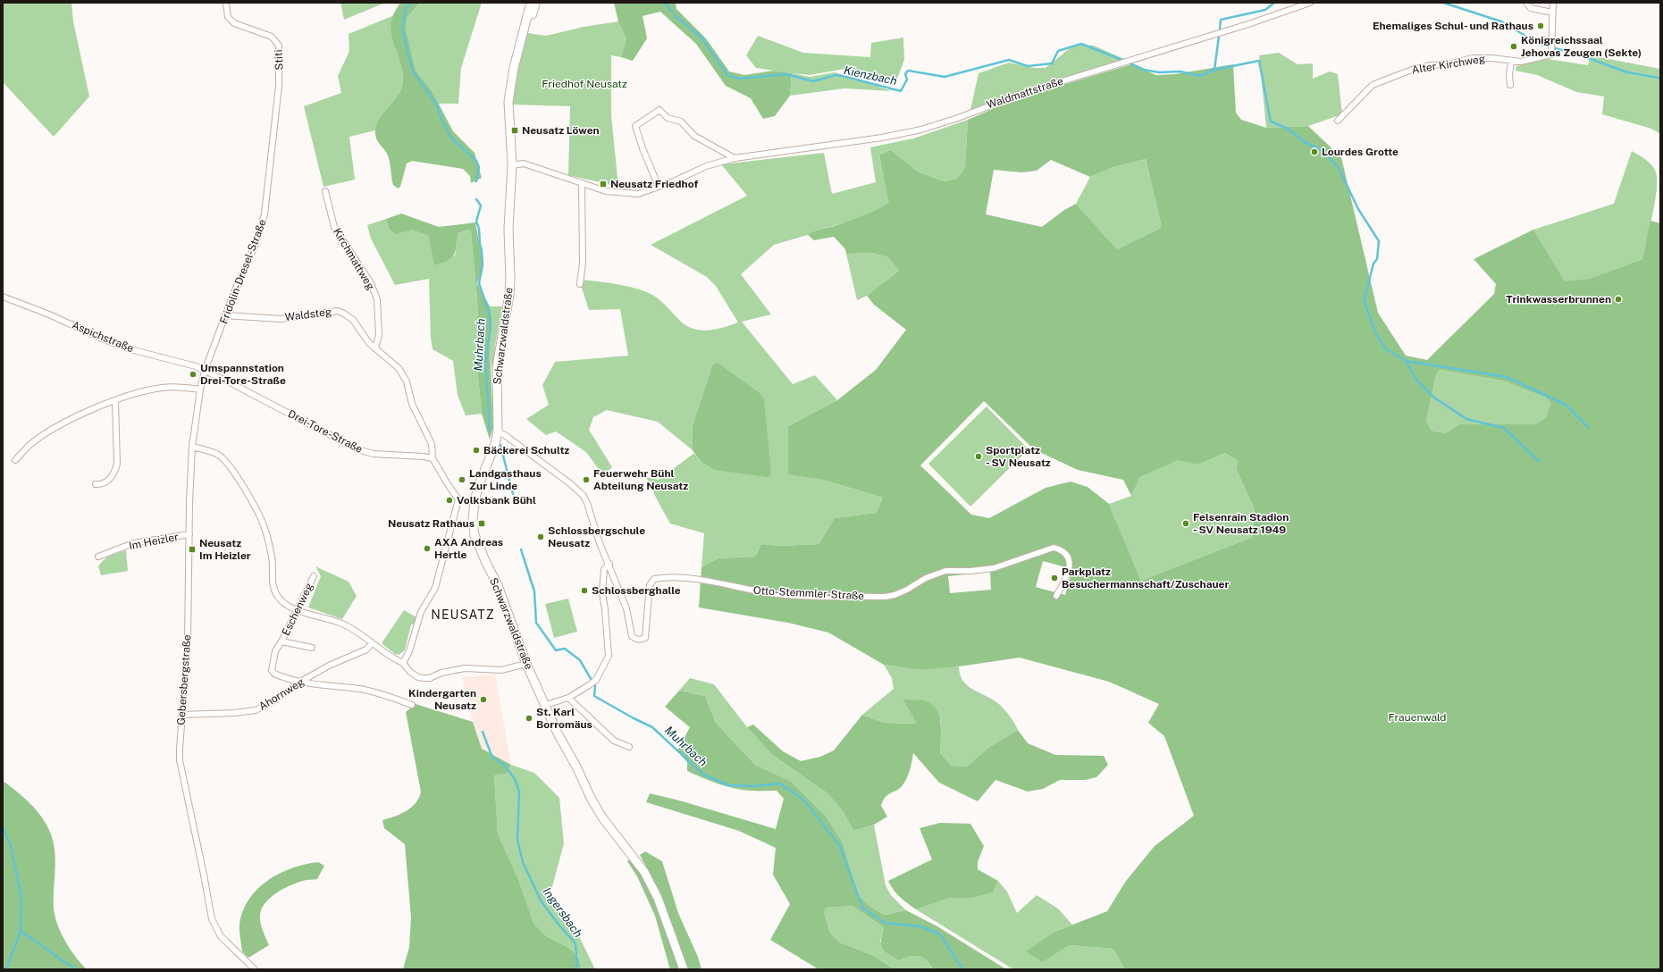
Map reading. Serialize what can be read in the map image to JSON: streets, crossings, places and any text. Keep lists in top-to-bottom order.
{
  "streets": {
    "main road": ["Schwarzwaldstraße"],
    "street": [
      "Stiti",
      "Alter Kirchweg",
      "Waldmattstraße",
      "Kirchmattweg",
      "Fridolin-Dresel-Straße",
      "Waldsteg",
      "Aspichstraße",
      "Drei-Tore-Straße",
      "Im Heizler",
      "Otto-Stemmler-Straße",
      "Eschenweg",
      "Gebersbergstraße",
      "Ahornweg"
    ]
  },
  "crossings": [
    ["Stiti", "Fridolin-Dresel-Straße"],
    ["Waldmattstraße", "Schwarzwaldstraße"],
    ["Kirchmattweg", "Waldsteg"],
    ["Fridolin-Dresel-Straße", "Waldsteg"],
    ["Fridolin-Dresel-Straße", "Aspichstraße"],
    ["Fridolin-Dresel-Straße", "Drei-Tore-Straße"],
    ["Fridolin-Dresel-Straße", "Gebersbergstraße"],
    ["Waldsteg", "Drei-Tore-Straße"],
    ["Schwarzwaldstraße", "Otto-Stemmler-Straße"],
    ["Aspichstraße", "Drei-Tore-Straße"],
    ["Aspichstraße", "Gebersbergstraße"],
    ["Drei-Tore-Straße", "Gebersbergstraße"],
    ["Im Heizler", "Gebersbergstraße"],
    ["Eschenweg", "Ahornweg"],
    ["Gebersbergstraße", "Ahornweg"]
  ],
  "districts": ["NEUSATZ"],
  "water": ["Kienzbach", "Muhrbach", "Ingersbach"],
  "parks": ["Friedhof Neusatz", "Frauenwald"],
  "places": {
    "other": [
      "Ehemaliges Schul- und Rathaus",
      "Königreichssaal Jehovas Zeugen (Sekte)",
      "Lourdes Grotte",
      "Trinkwasserbrunnen",
      "Umspannstation Drei-Tore-Straße",
      "Bäckerei Schultz",
      "Sportplatz - SV Neusatz",
      "Landgasthaus Zur Linde",
      "Feuerwehr Bühl Abteilung Neusatz",
      "Volksbank Bühl",
      "Felsenrain Stadion - SV Neusatz 1949",
      "Schlossbergschule Neusatz",
      "AXA Andreas Hertle",
      "Parkplatz Besuchermannschaft/Zuschauer",
      "Schlossberghalle",
      "Kindergarten Neusatz",
      "St. Karl Borromäus"
    ],
    "transit": [
      "Neusatz Löwen",
      "Neusatz Friedhof",
      "Neusatz Rathaus",
      "Neusatz Im Heizler"
    ]
  }
}
